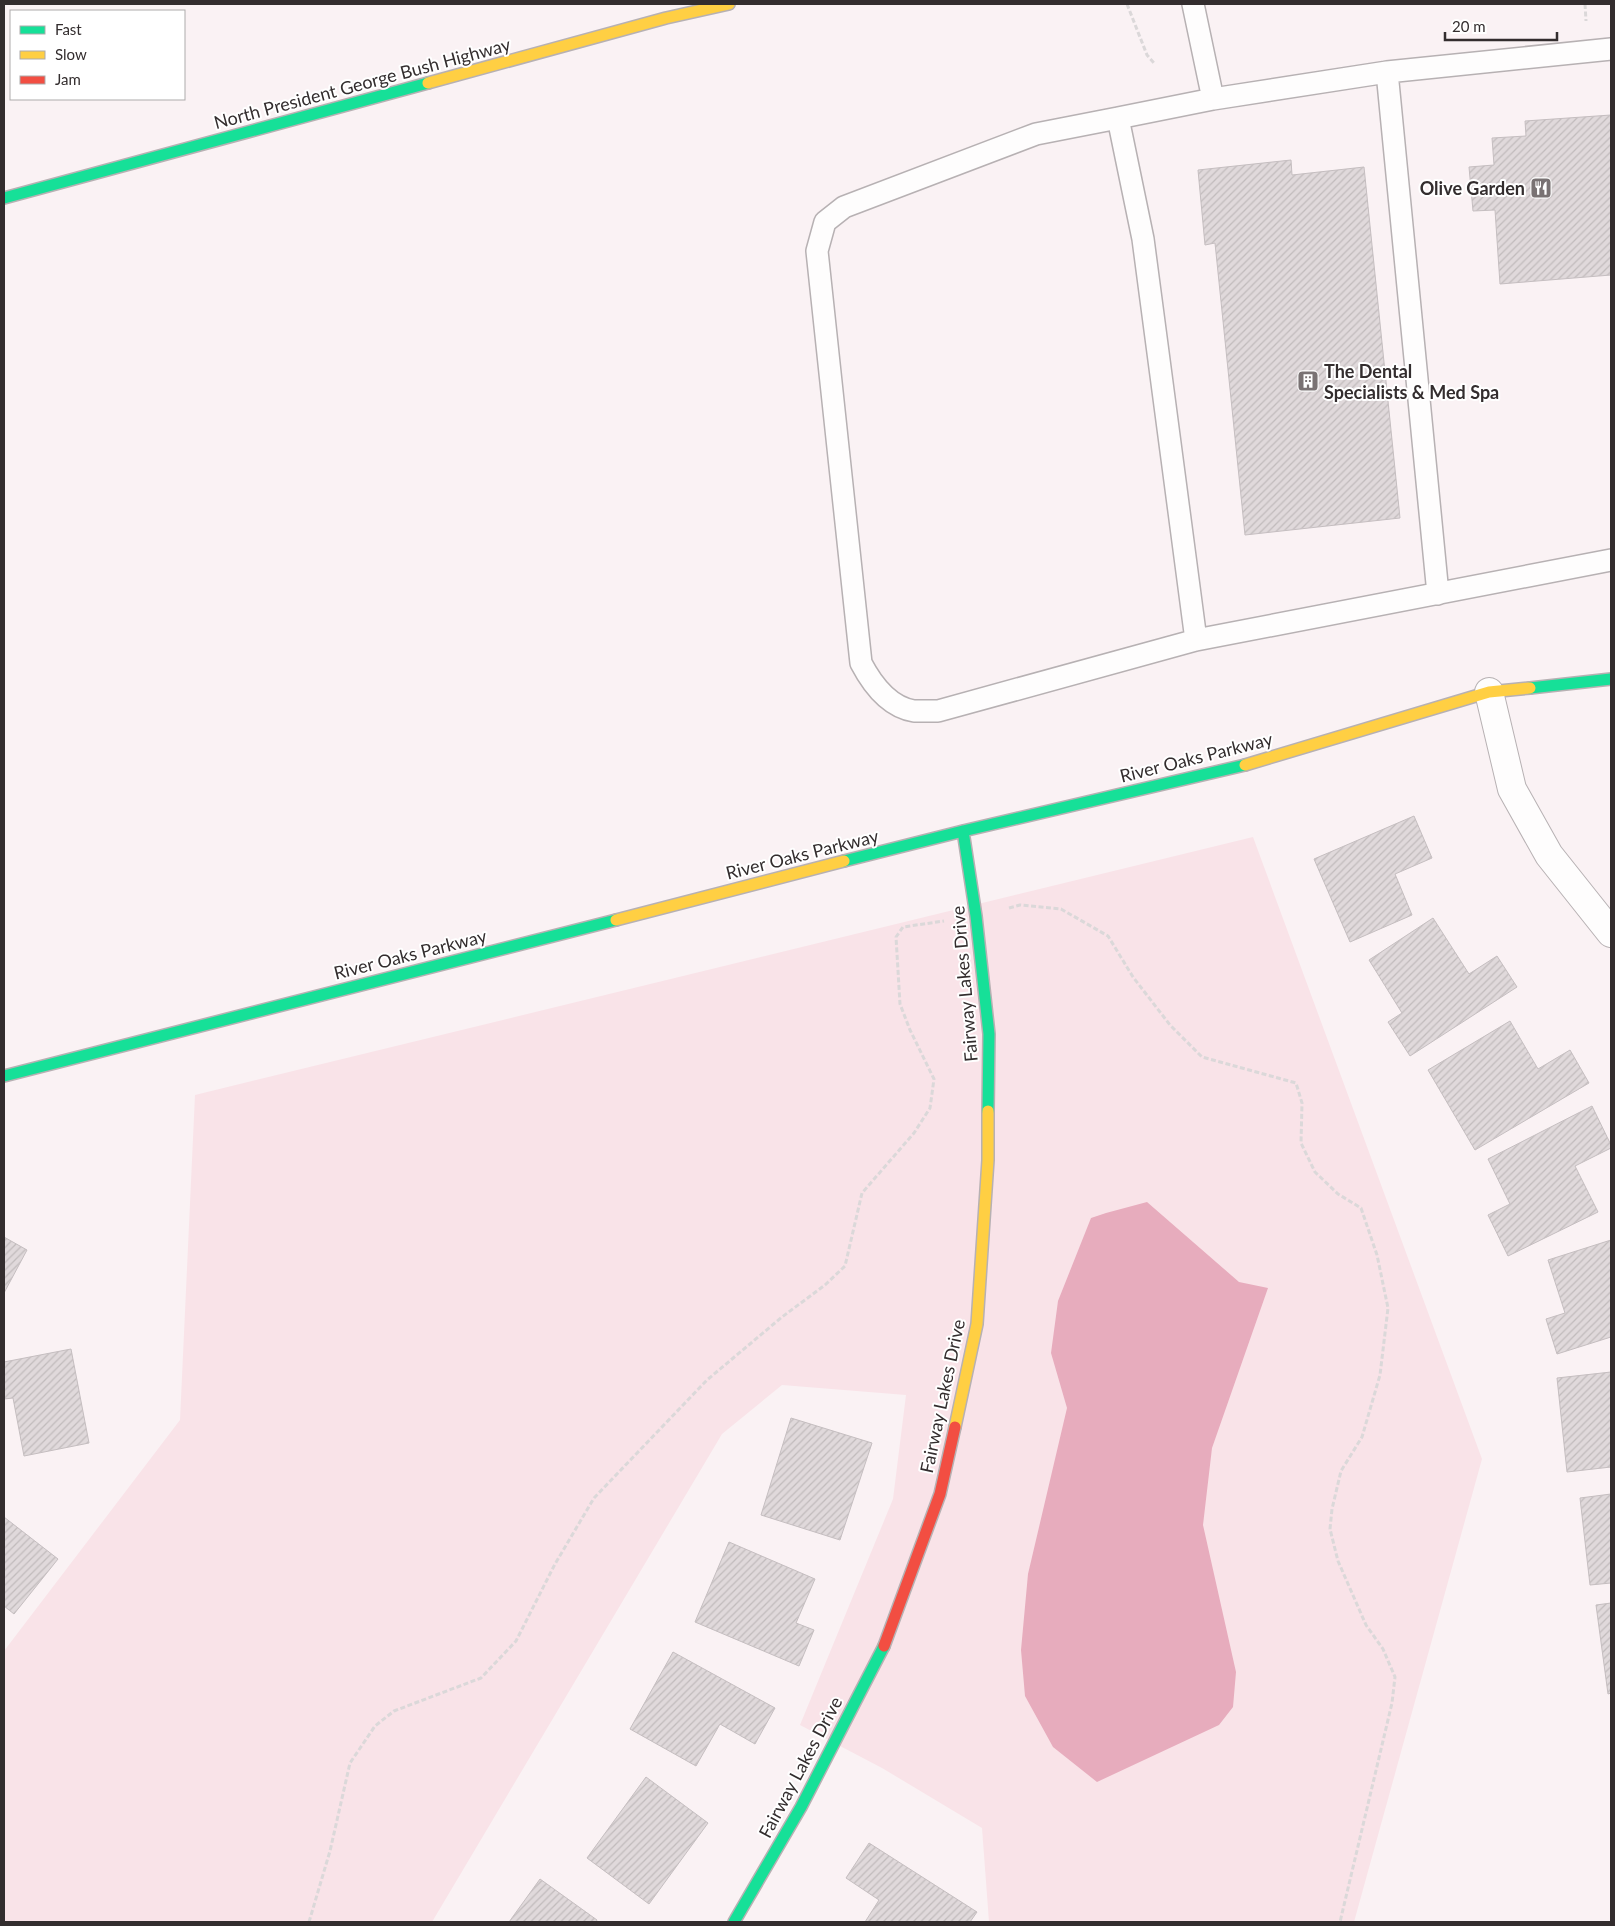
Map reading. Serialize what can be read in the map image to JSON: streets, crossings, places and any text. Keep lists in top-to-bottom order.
{
  "streets": {
    "street": ["North President George Bush Highway", "River Oaks Parkway", "Fairway Lakes Drive"]
  },
  "crossings": [
    ["River Oaks Parkway", "Fairway Lakes Drive"]
  ],
  "places": {
    "restaurant": ["Olive Garden"],
    "building": ["The Dental Specialists & Med Spa"]
  },
  "legend": ["Fast", "Slow", "Jam"],
  "scale_bar": "20 m"
}
